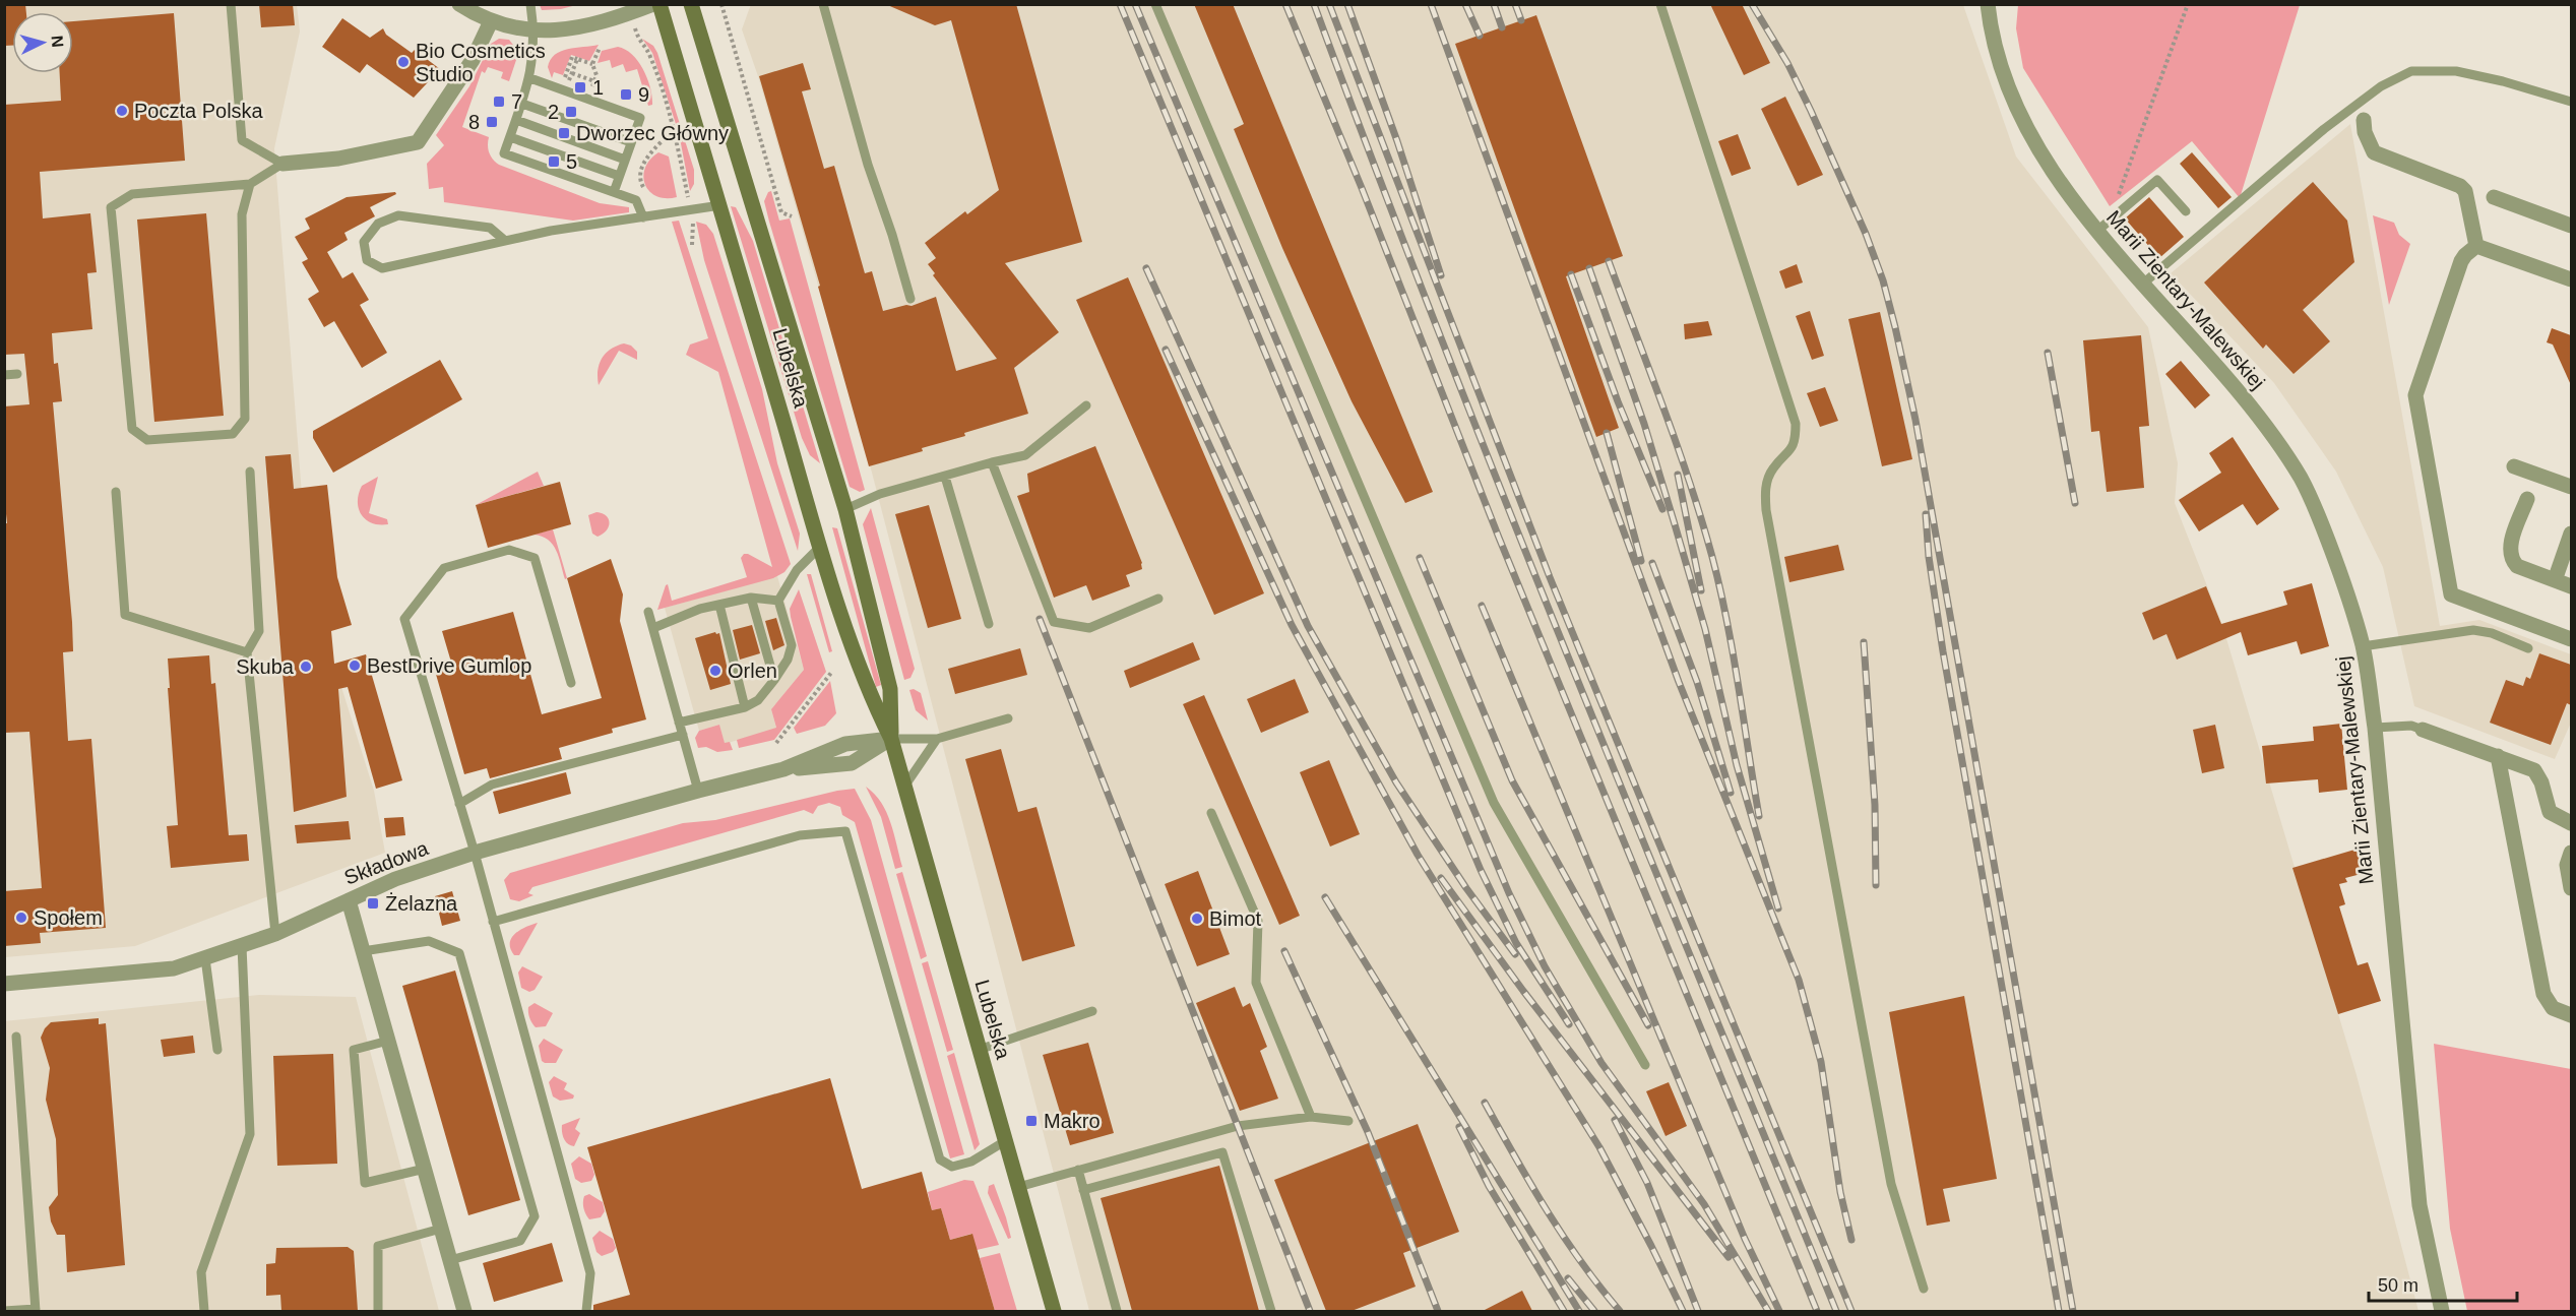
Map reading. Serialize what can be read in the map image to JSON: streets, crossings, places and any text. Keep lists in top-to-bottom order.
{
  "streets": {
    "street": ["Marii Zientary-Malewskiej", "Lubelska", "Składowa"]
  },
  "crossings": [
    ["Lubelska", "Składowa"]
  ],
  "places": {
    "other": [
      "Bio Cosmetics Studio",
      "Poczta Polska",
      "BestDrive Gumlop",
      "Skuba",
      "Orlen",
      "Społem",
      "Bimot"
    ],
    "transit": [
      "1",
      "9",
      "7",
      "2",
      "8",
      "Dworzec Główny",
      "5",
      "Żelazna",
      "Makro"
    ]
  },
  "scale_bar": "50 m",
  "north": "right"
}
